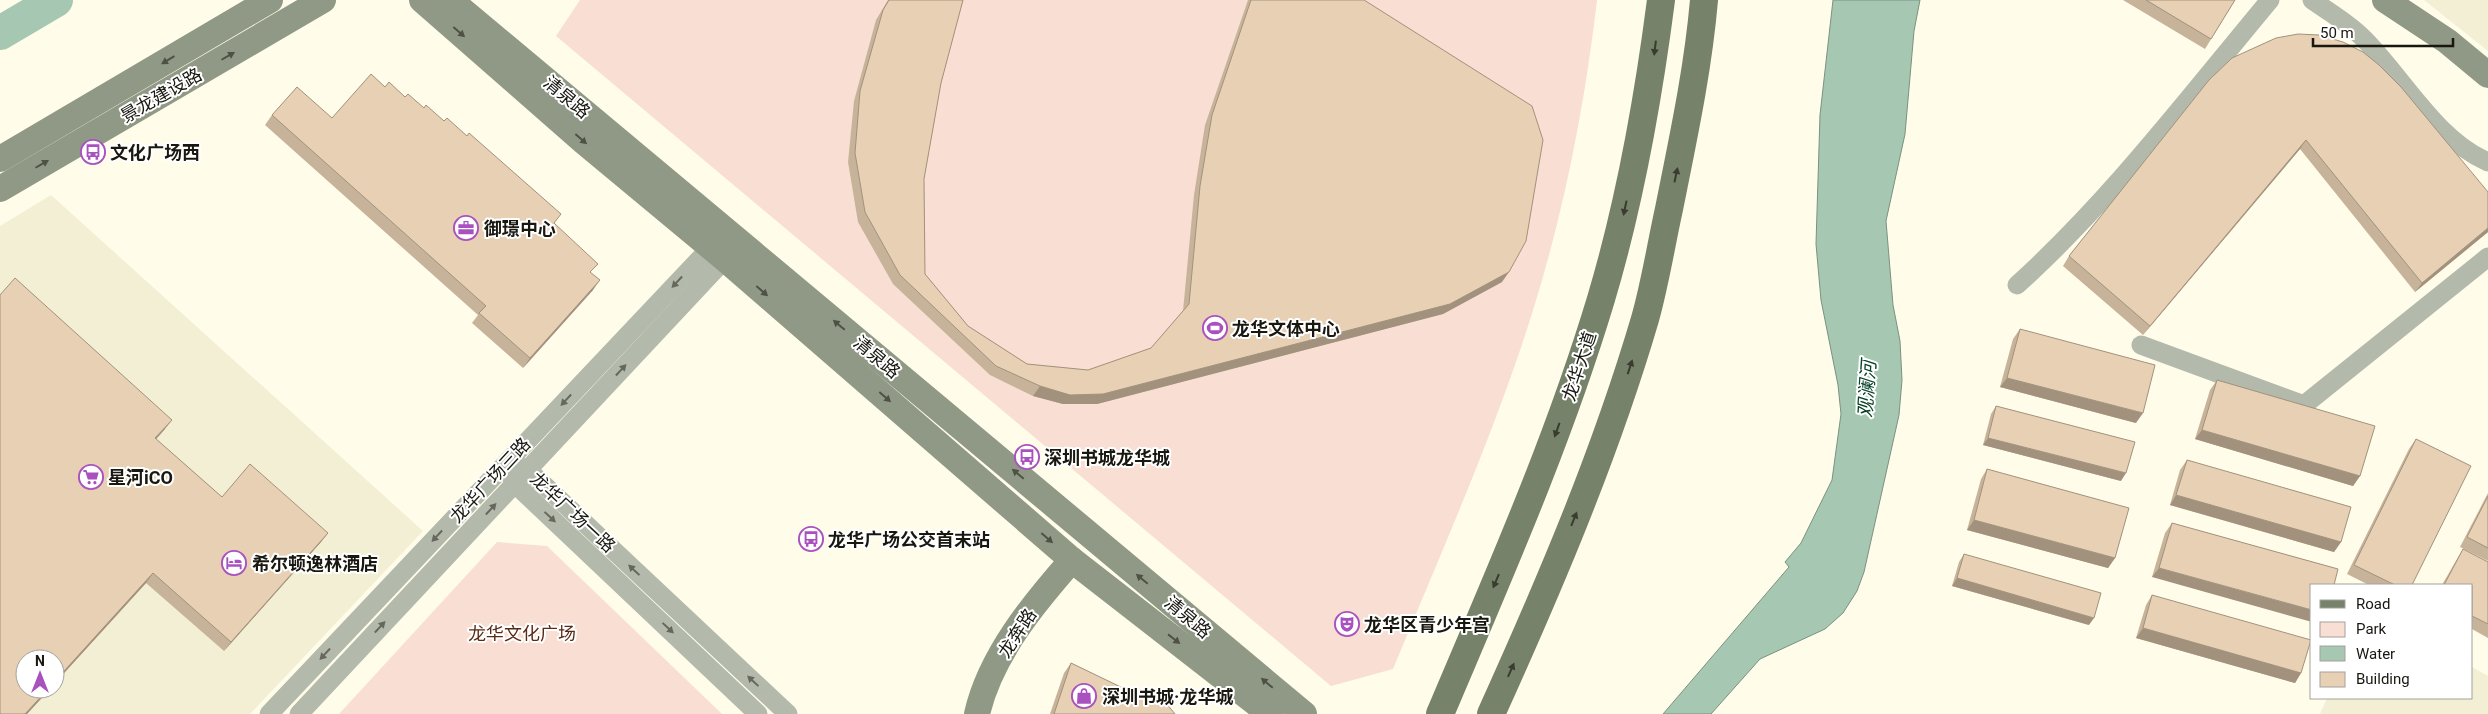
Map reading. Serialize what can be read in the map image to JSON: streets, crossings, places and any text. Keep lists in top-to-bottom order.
{
  "streets": {
    "main road": [
      "景龙建设路",
      "清泉路",
      "龙华大道",
      "龙奔路"
    ],
    "street": ["龙华广场三路", "龙华广场一路"]
  },
  "crossings": [
    ["清泉路", "龙华广场三路"],
    ["清泉路", "龙奔路"],
    ["龙华广场三路", "龙华广场一路"]
  ],
  "water": ["观澜河"],
  "parks": ["龙华文化广场"],
  "places": {
    "bus stop": ["文化广场西", "深圳书城龙华城", "龙华广场公交首末站"],
    "office": ["御璟中心"],
    "sports": ["龙华文体中心"],
    "supermarket": ["星河iCO"],
    "hotel": ["希尔顿逸林酒店"],
    "theatre": ["龙华区青少年宫"],
    "shop": ["深圳书城·龙华城"]
  },
  "legend": [
    "Road",
    "Park",
    "Water",
    "Building"
  ],
  "scale_bar": "50 m",
  "north": "top"
}
